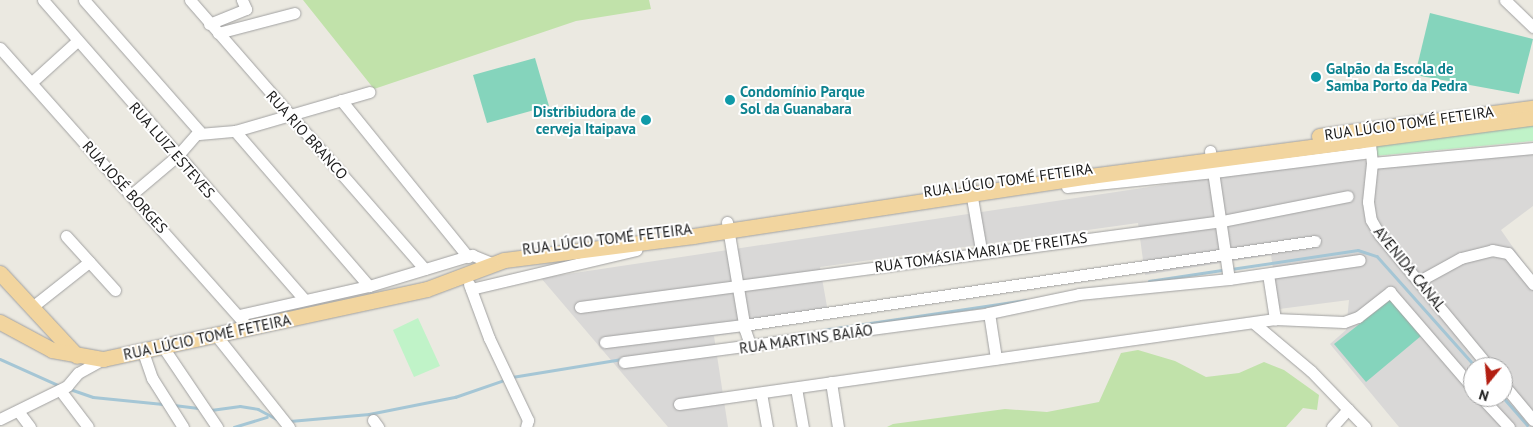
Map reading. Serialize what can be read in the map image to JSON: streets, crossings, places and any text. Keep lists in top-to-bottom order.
{
  "streets": {
    "main road": ["RUA LÚCIO TOMÉ FETEIRA"],
    "street": [
      "RUA RIO BRANCO",
      "RUA LUIZ ESTEVES",
      "RUA JOSÉ BORGES",
      "RUA TOMÁSIA MARIA DE FREITAS",
      "AVENIDA CANAL",
      "RUA MARTINS BAIÃO"
    ]
  },
  "crossings": [
    ["RUA LÚCIO TOMÉ FETEIRA", "RUA RIO BRANCO"],
    ["RUA LÚCIO TOMÉ FETEIRA", "RUA LUIZ ESTEVES"],
    ["RUA LÚCIO TOMÉ FETEIRA", "RUA JOSÉ BORGES"],
    ["RUA LÚCIO TOMÉ FETEIRA", "AVENIDA CANAL"]
  ],
  "places": ["Galpão da Escola de Samba Porto da Pedra", "Condomínio Parque Sol da Guanabara", "Distribiudora de cerveja Itaipava"],
  "north": "bottom"
}
